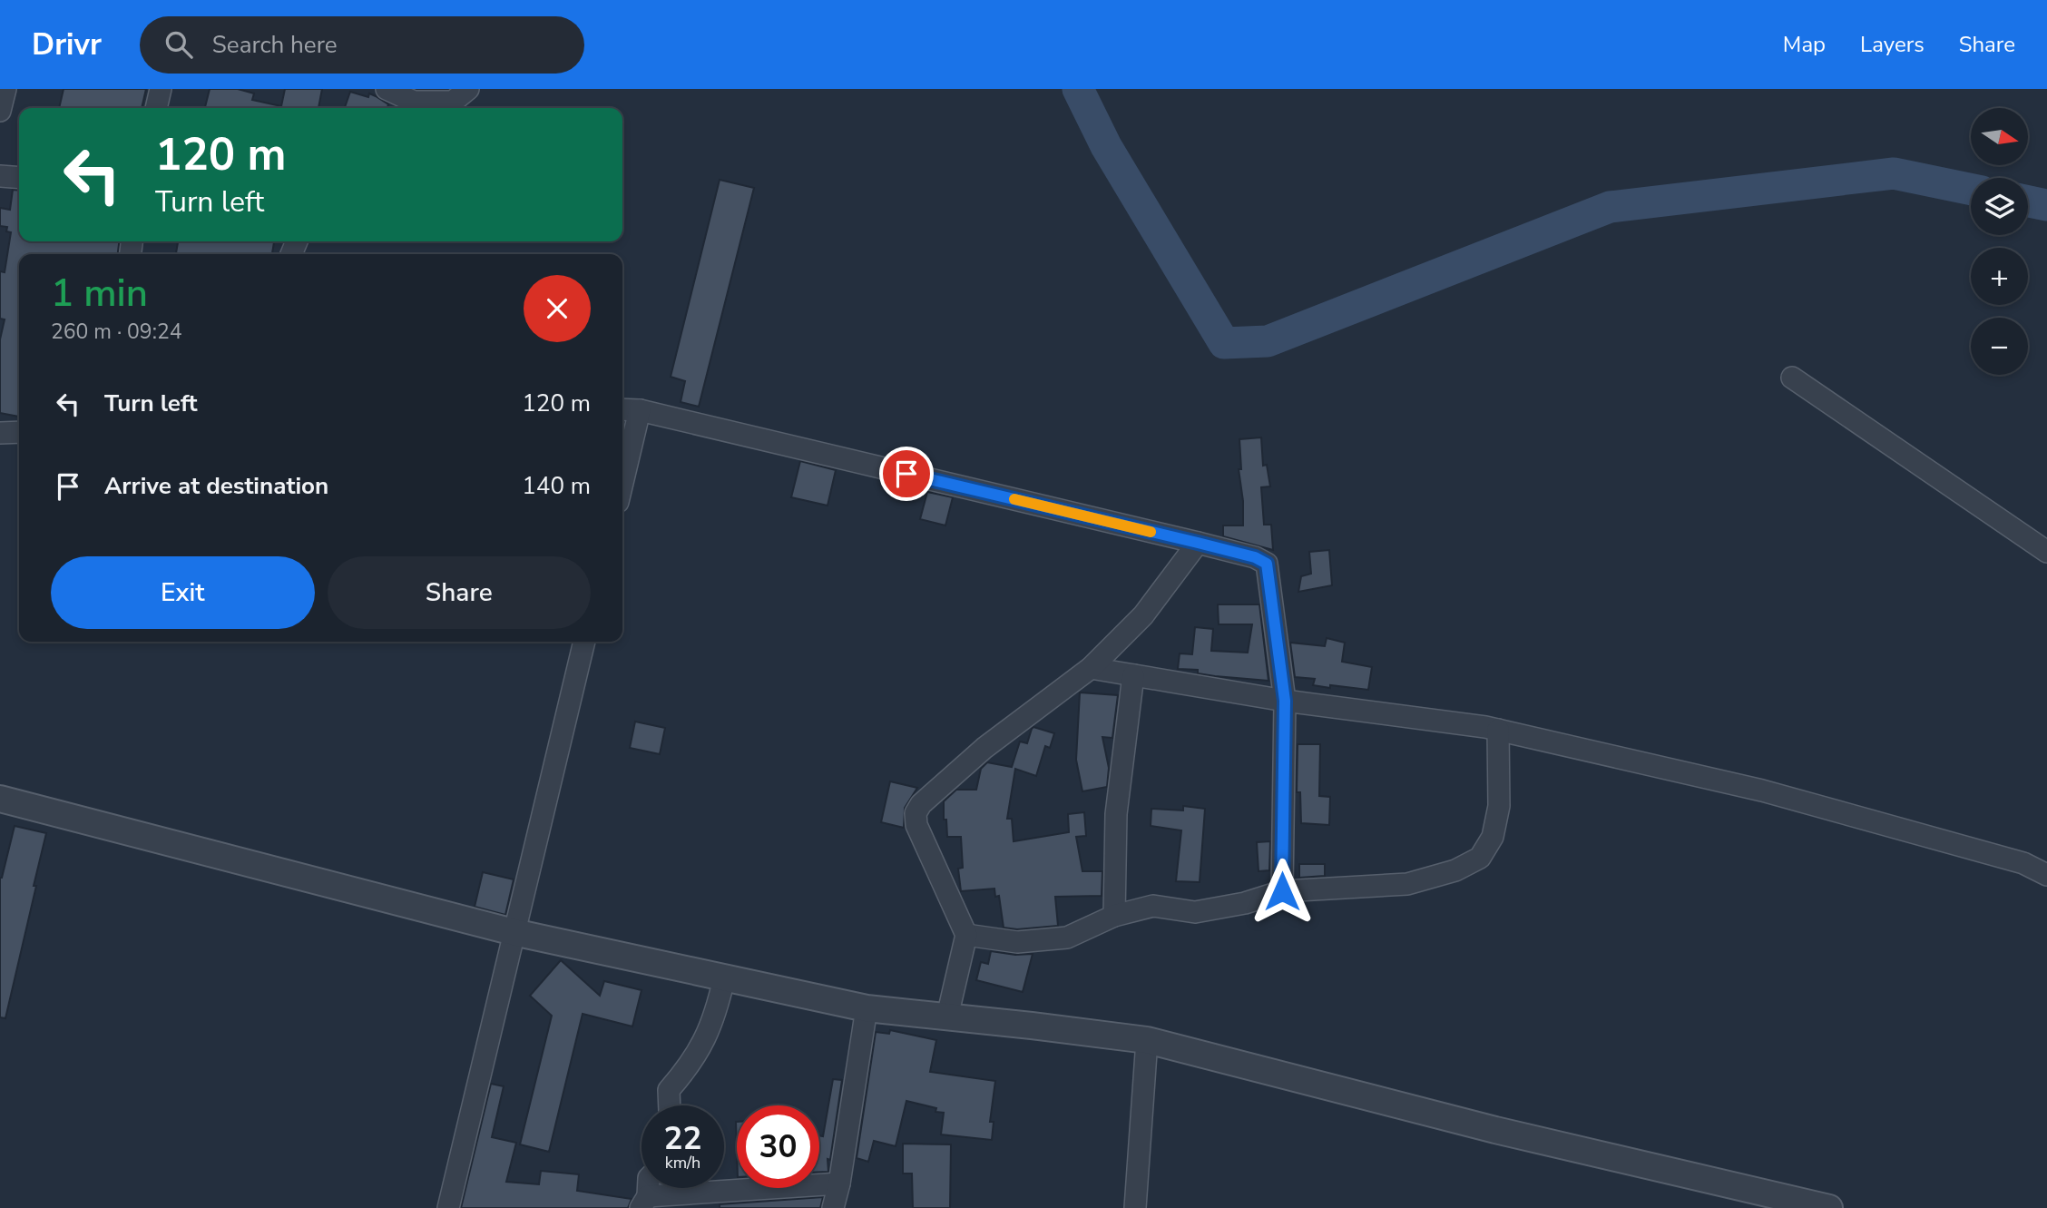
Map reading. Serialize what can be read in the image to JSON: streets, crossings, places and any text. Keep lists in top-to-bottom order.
{
  "north": "right",
  "page": {
    "header": "Drivr",
    "search": "Search here",
    "nav": ["Map", "Layers", "Share"],
    "map_buttons": ["+", "−"],
    "turn": ["120 m", "Turn left"],
    "heading": ["1 min", "260 m · 09:24"],
    "list": [
      {
        "name": "Turn left",
        "value": "120 m"
      },
      {
        "name": "Arrive at destination",
        "value": "140 m"
      }
    ],
    "buttons": ["Exit", "Share"],
    "speed": "22 km/h",
    "limit": "30"
  }
}
